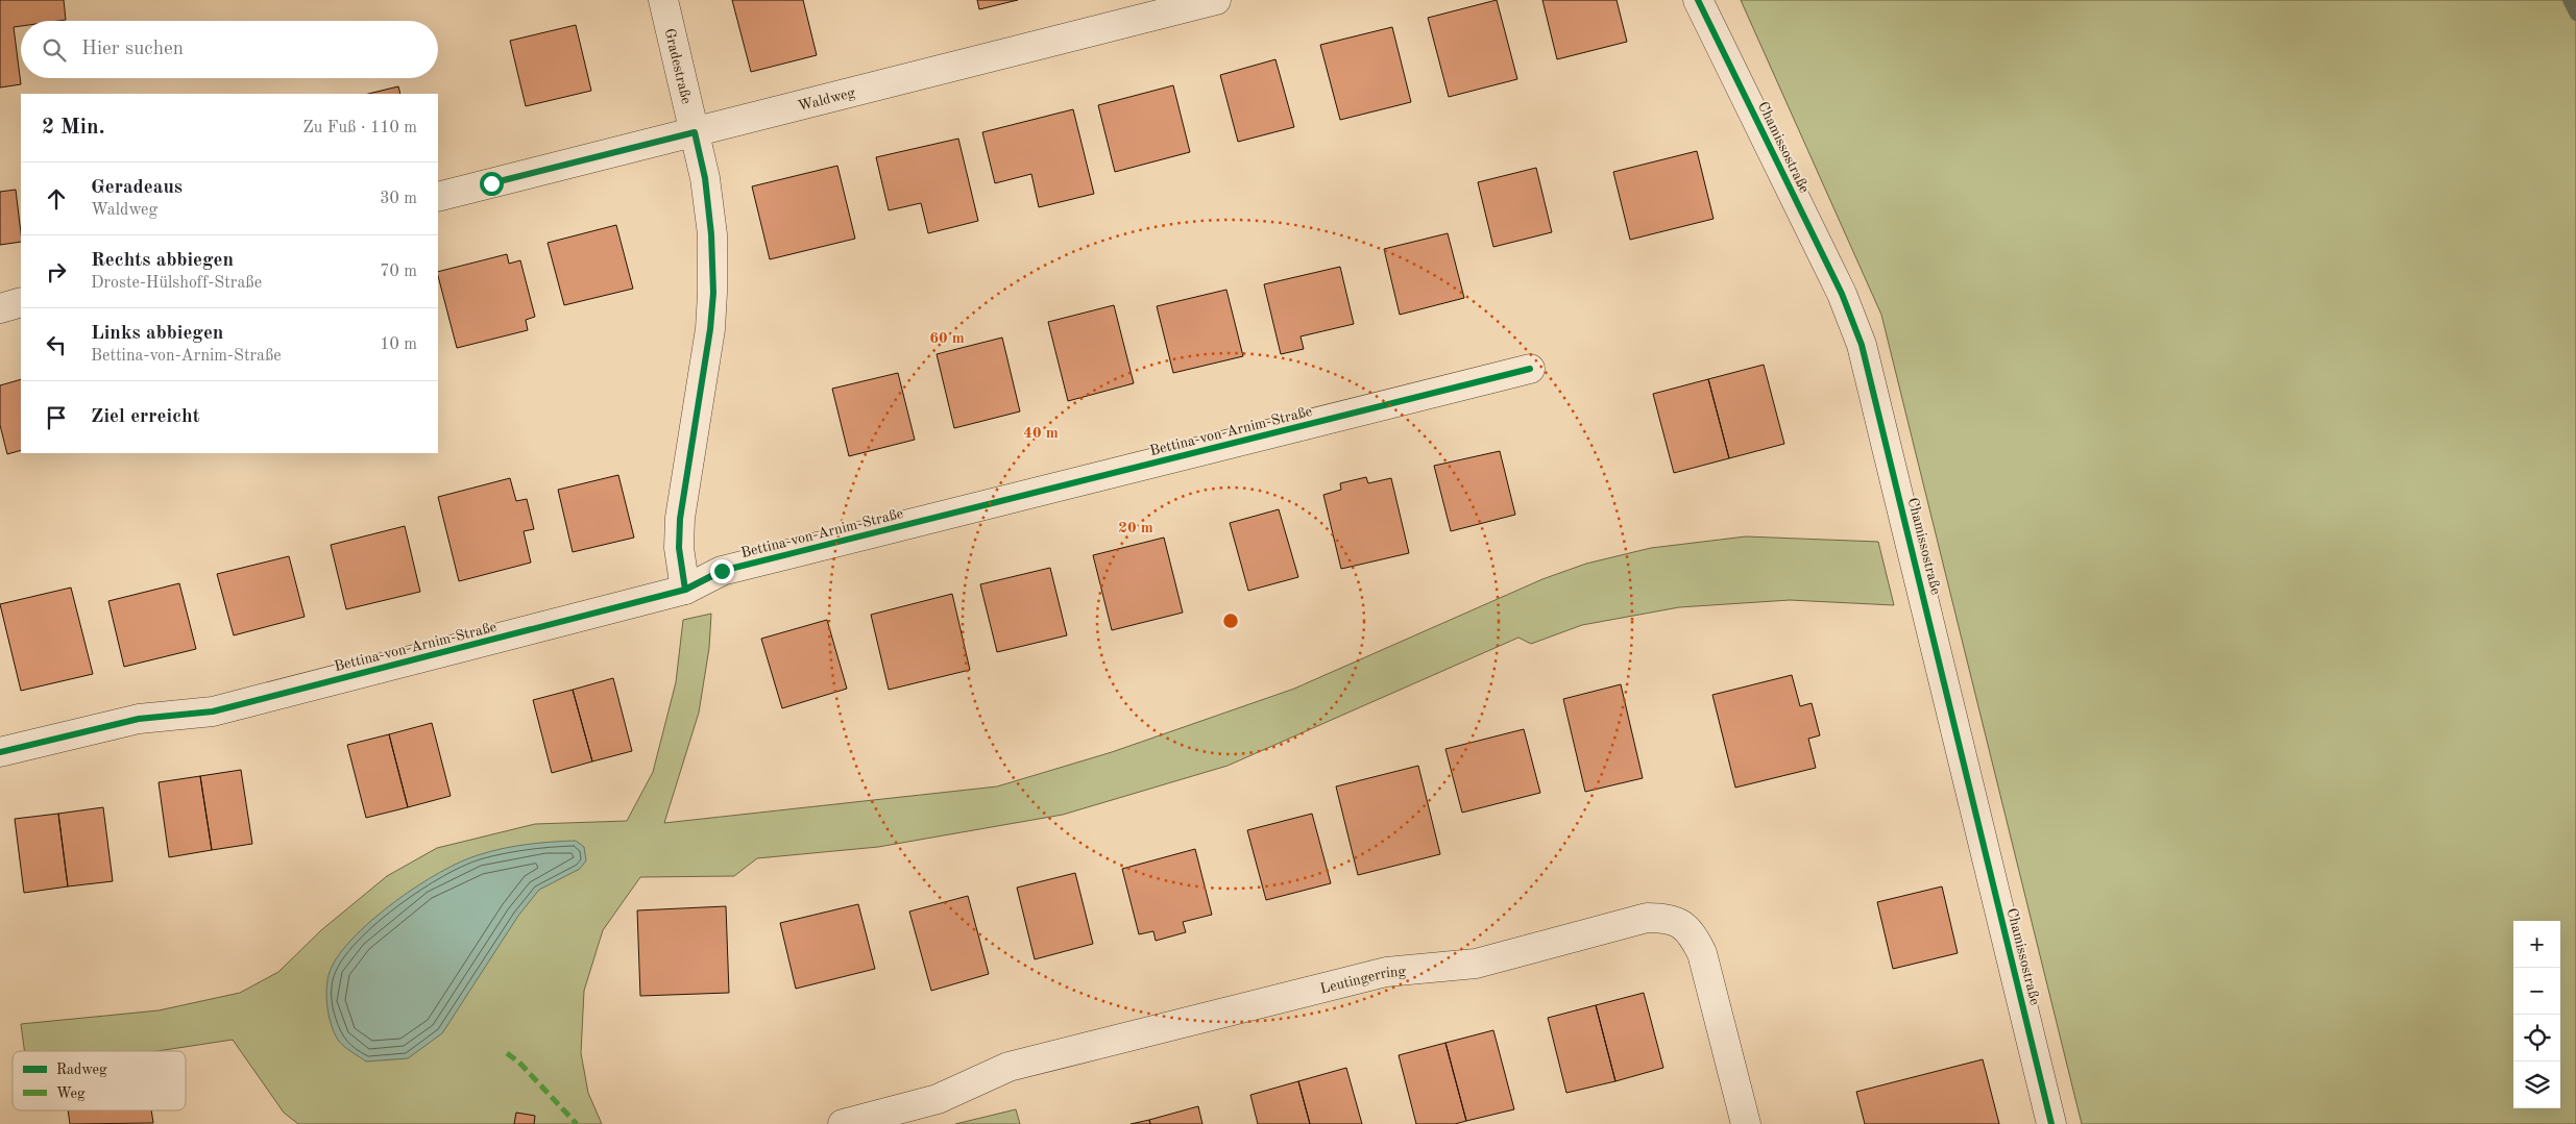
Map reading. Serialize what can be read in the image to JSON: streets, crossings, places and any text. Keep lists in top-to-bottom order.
{
  "streets": {
    "street": [
      "Gradestraße",
      "Waldweg",
      "Chamissostraße",
      "Bettina-von-Arnim-Straße",
      "Leutingerring"
    ]
  },
  "crossings": [
    ["Gradestraße", "Waldweg"],
    ["Gradestraße", "Bettina-von-Arnim-Straße"]
  ],
  "legend": ["Radweg", "Weg"],
  "page": {
    "search": "Hier suchen",
    "heading": ["2 Min.", "Zu Fuß · 110 m"],
    "list": [
      ["Geradeaus", "Waldweg", "30 m"],
      ["Rechts abbiegen", "Droste-Hülshoff-Straße", "70 m"],
      ["Links abbiegen", "Bettina-von-Arnim-Straße", "10 m"],
      "Ziel erreicht"
    ],
    "map_buttons": ["+", "−"]
  },
  "rings": ["60 m", "40 m", "20 m"]
}
